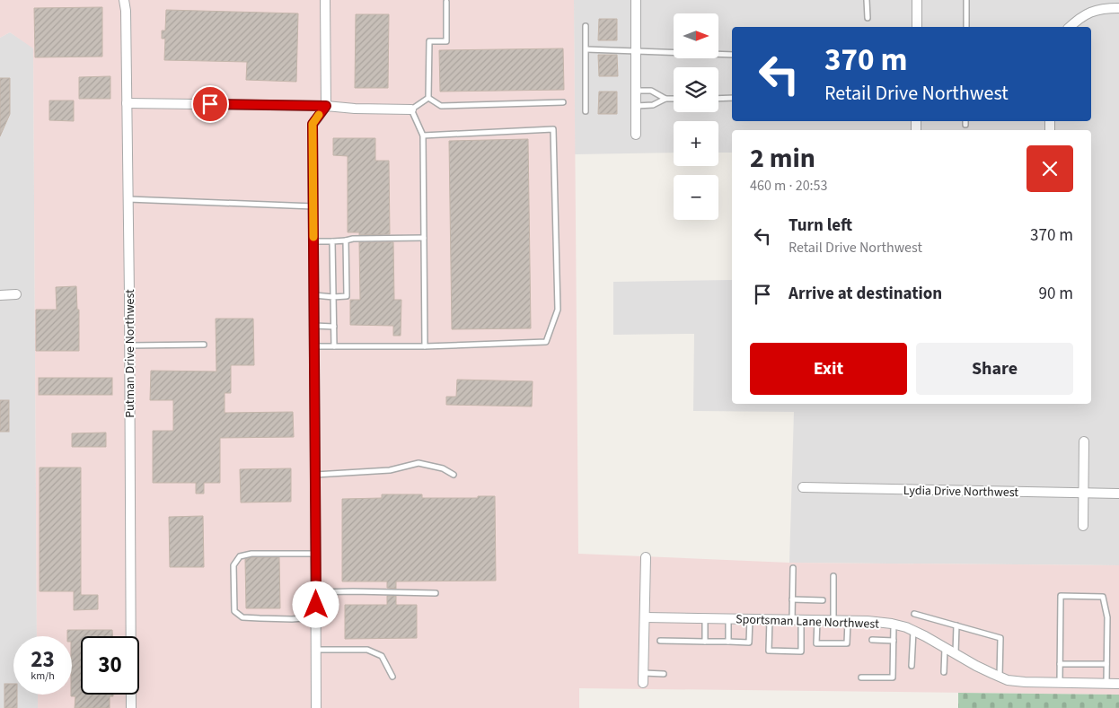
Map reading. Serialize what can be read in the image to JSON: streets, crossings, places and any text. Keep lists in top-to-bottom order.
{
  "streets": {
    "street": ["Putman Drive Northwest", "Lydia Drive Northwest", "Sportsman Lane Northwest"]
  },
  "north": "right",
  "page": {
    "map_buttons": ["+", "−"],
    "turn": ["370 m", "Retail Drive Northwest"],
    "heading": ["2 min", "460 m · 20:53"],
    "list": [
      {
        "name": "Turn left",
        "note": "Retail Drive Northwest",
        "value": "370 m"
      },
      {
        "name": "Arrive at destination",
        "value": "90 m"
      }
    ],
    "buttons": ["Exit", "Share"],
    "speed": "23 km/h",
    "limit": "30"
  }
}
